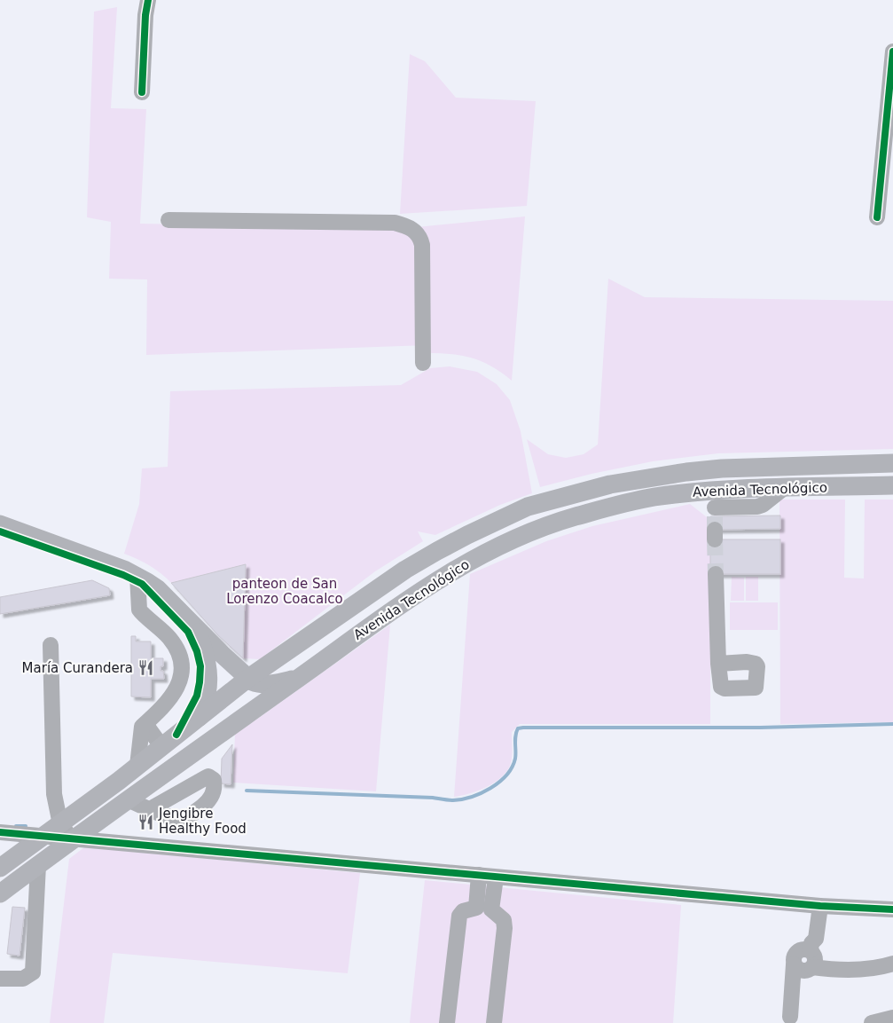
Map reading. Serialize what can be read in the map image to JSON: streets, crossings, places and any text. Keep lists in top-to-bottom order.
{
  "streets": {
    "main road": ["Avenida Tecnológico"]
  },
  "parks": ["panteon de San Lorenzo Coacalco"],
  "places": {
    "restaurant": ["María Curandera", "Jengibre Healthy Food"]
  }
}
